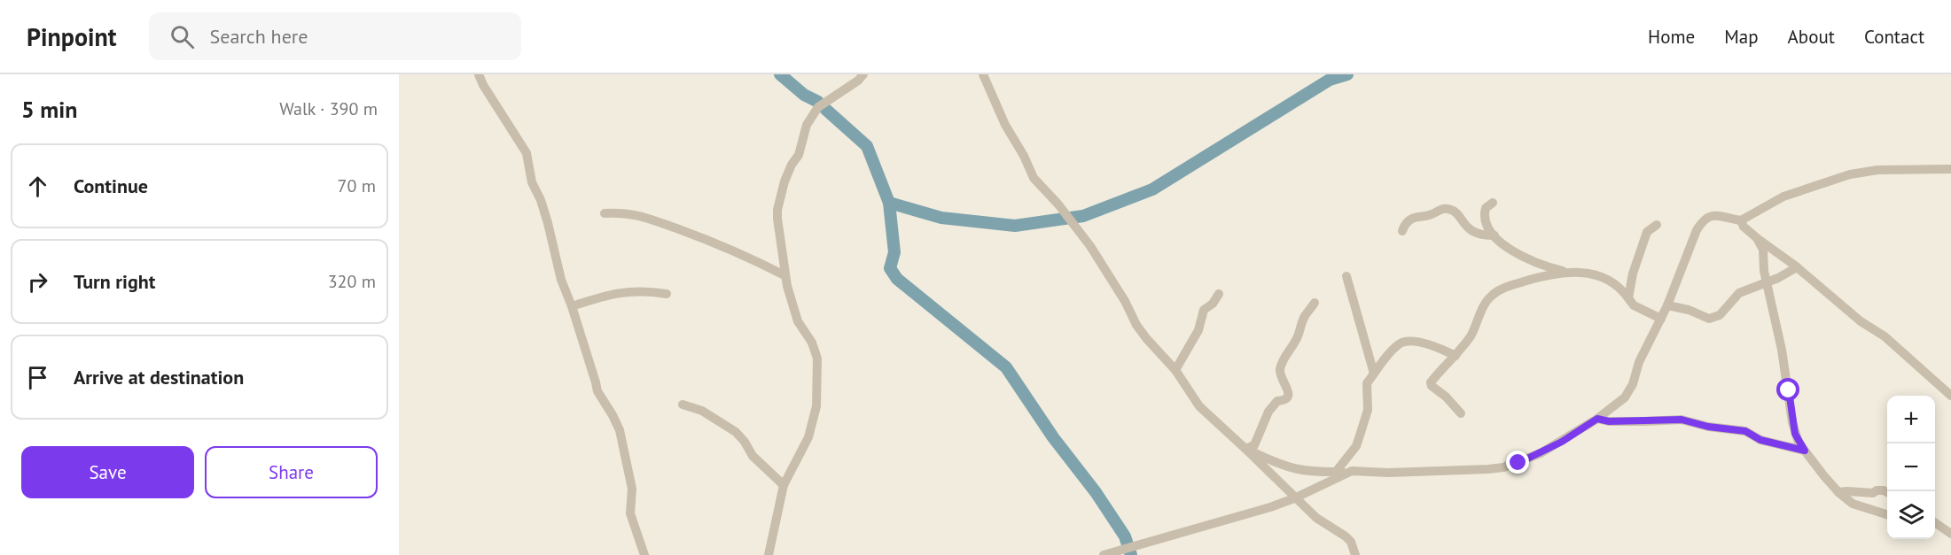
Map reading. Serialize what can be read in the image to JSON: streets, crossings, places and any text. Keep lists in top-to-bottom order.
{
  "page": {
    "header": "Pinpoint",
    "search": "Search here",
    "nav": [
      "Home",
      "Map",
      "About",
      "Contact"
    ],
    "heading": ["5 min", "Walk · 390 m"],
    "list": [
      ["Continue", "70 m"],
      ["Turn right", "320 m"],
      "Arrive at destination"
    ],
    "map_buttons": ["+", "−"],
    "buttons": ["Save", "Share"]
  }
}
